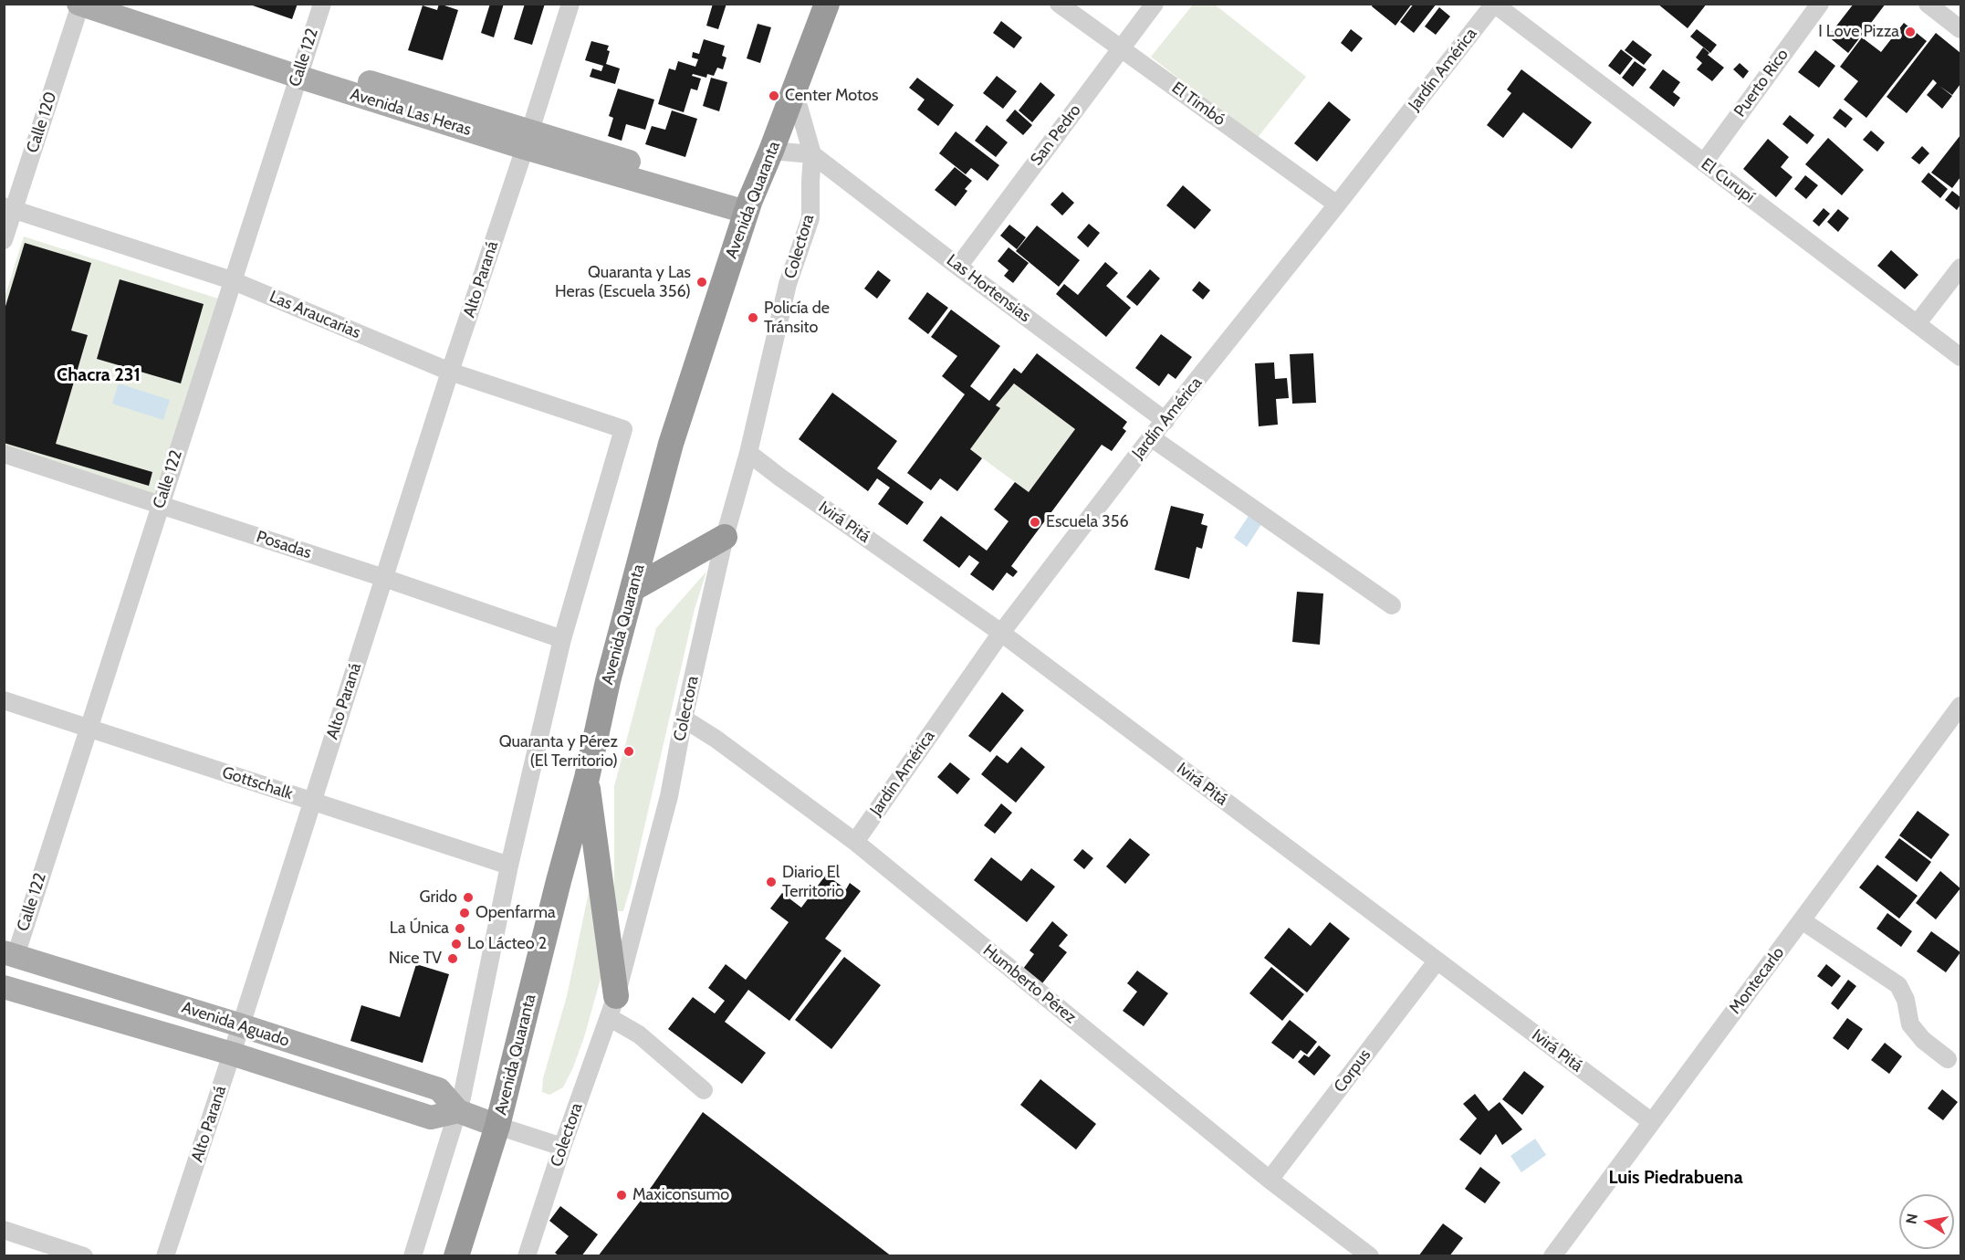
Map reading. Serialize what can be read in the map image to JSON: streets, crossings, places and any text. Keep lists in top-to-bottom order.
{
  "streets": {
    "highway": ["Avenida Quaranta"],
    "main road": ["Avenida Las Heras", "Avenida Aguado"],
    "street": [
      "Calle 122",
      "Jardín América",
      "Puerto Rico",
      "El Timbó",
      "Calle 120",
      "San Pedro",
      "El Curupí",
      "Colectora",
      "Alto Paraná",
      "Las Hortensias",
      "Las Araucarias",
      "Ivirá Pitá",
      "Posadas",
      "Gottschalk",
      "Montecarlo",
      "Humberto Pérez",
      "Corpus"
    ]
  },
  "crossings": [
    ["Calle 122", "Avenida Las Heras"],
    ["Calle 122", "Las Araucarias"],
    ["Calle 122", "Posadas"],
    ["Calle 122", "Gottschalk"],
    ["Calle 122", "Avenida Aguado"],
    ["Jardín América", "El Timbó"],
    ["Jardín América", "El Curupí"],
    ["Jardín América", "Las Hortensias"],
    ["Jardín América", "Ivirá Pitá"],
    ["Jardín América", "Humberto Pérez"],
    ["Puerto Rico", "El Curupí"],
    ["El Timbó", "San Pedro"],
    ["Avenida Las Heras", "Calle 120"],
    ["Avenida Las Heras", "Avenida Quaranta"],
    ["Avenida Las Heras", "Alto Paraná"],
    ["Calle 120", "Las Araucarias"],
    ["San Pedro", "Las Hortensias"],
    ["Avenida Quaranta", "Avenida Aguado"],
    ["Colectora", "Las Hortensias"],
    ["Colectora", "Ivirá Pitá"],
    ["Colectora", "Humberto Pérez"],
    ["Alto Paraná", "Las Araucarias"],
    ["Alto Paraná", "Posadas"],
    ["Alto Paraná", "Gottschalk"],
    ["Alto Paraná", "Avenida Aguado"],
    ["Las Araucarias", "Posadas"],
    ["Ivirá Pitá", "Montecarlo"],
    ["Ivirá Pitá", "Corpus"],
    ["Humberto Pérez", "Corpus"]
  ],
  "districts": ["Chacra 231", "Luis Piedrabuena"],
  "places": [
    "I Love Pizza",
    "Center Motos",
    "Quaranta y Las Heras (Escuela 356)",
    "Policía de Tránsito",
    "Escuela 356",
    "Quaranta y Pérez (El Territorio)",
    "Diario El Territorio",
    "Grido",
    "Openfarma",
    "La Única",
    "Lo Lácteo 2",
    "Nice TV",
    "Maxiconsumo"
  ],
  "north": "left"
}
